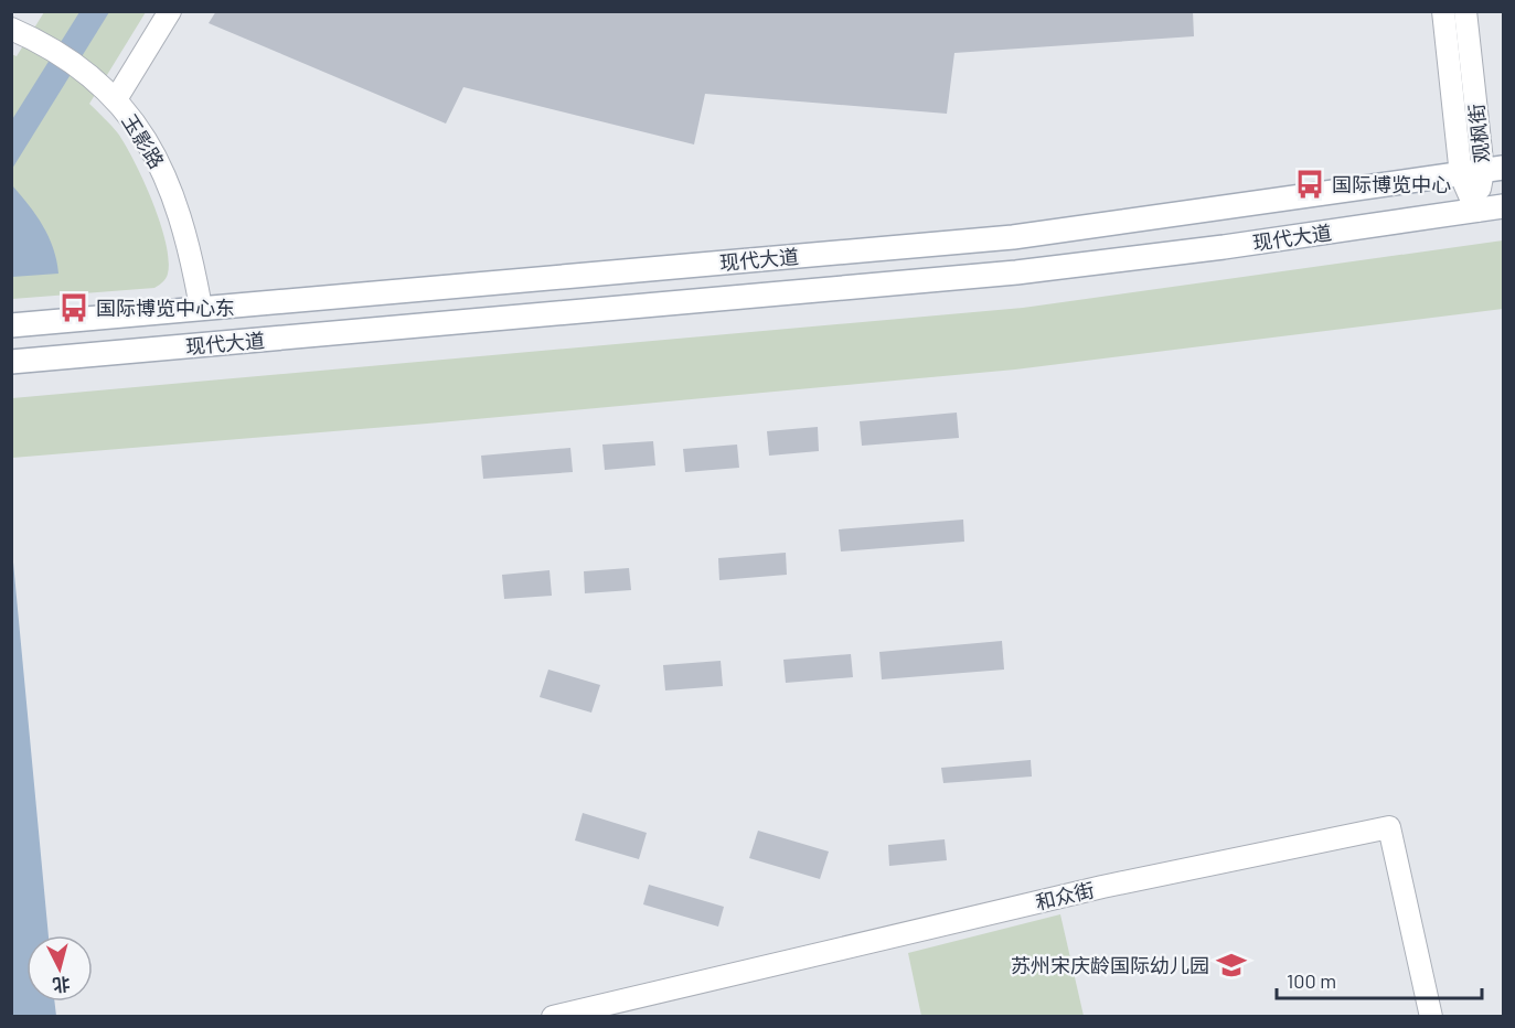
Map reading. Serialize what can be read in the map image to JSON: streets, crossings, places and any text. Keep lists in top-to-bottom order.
{
  "streets": {
    "main road": ["现代大道"],
    "street": ["观枫街", "玉影路", "和众街"]
  },
  "crossings": [
    ["观枫街", "现代大道"],
    ["玉影路", "现代大道"]
  ],
  "places": {
    "bus stop": ["国际博览中心", "国际博览中心东"],
    "school or university": ["苏州宋庆龄国际幼儿园"]
  },
  "scale_bar": "100 m",
  "north": "bottom"
}
